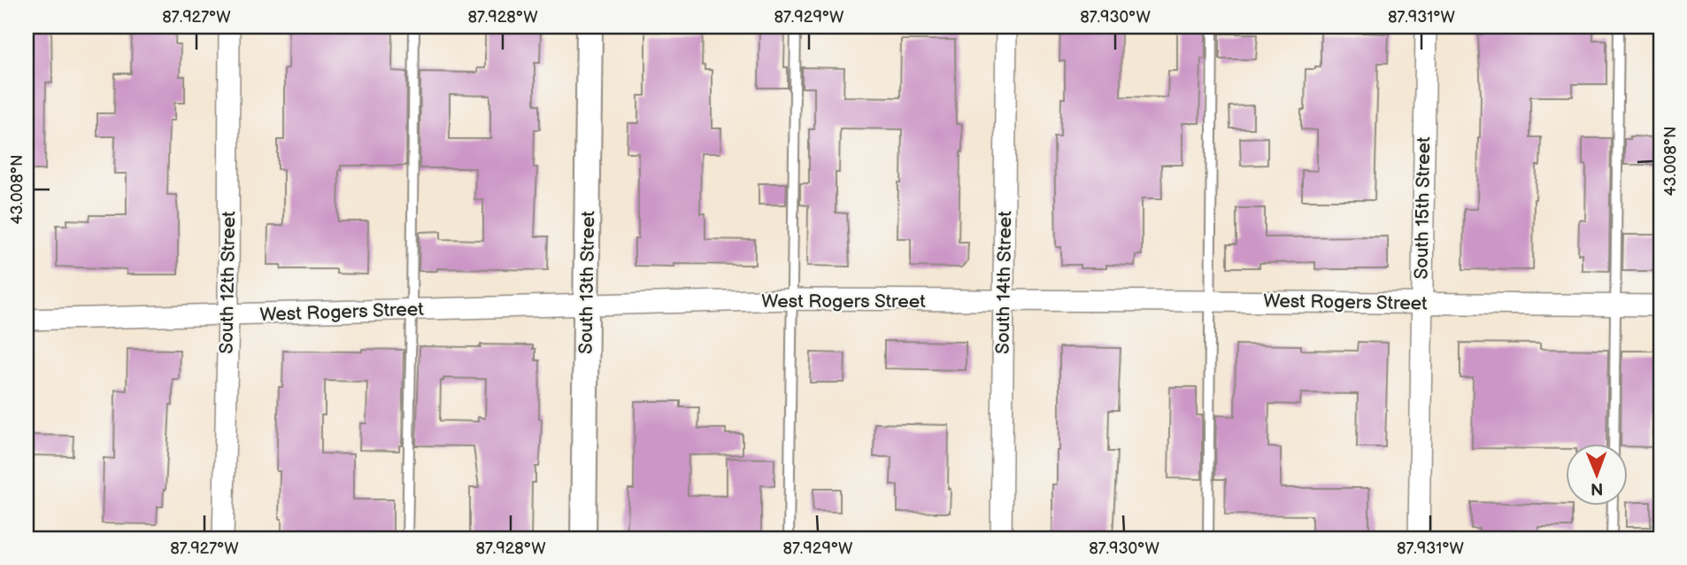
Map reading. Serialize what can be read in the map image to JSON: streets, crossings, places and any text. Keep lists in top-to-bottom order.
{
  "streets": {
    "street": [
      "South 15th Street",
      "South 12th Street",
      "South 13th Street",
      "South 14th Street",
      "West Rogers Street"
    ]
  },
  "crossings": [
    ["South 15th Street", "West Rogers Street"],
    ["South 12th Street", "West Rogers Street"],
    ["South 13th Street", "West Rogers Street"],
    ["South 14th Street", "West Rogers Street"]
  ],
  "north": "bottom",
  "coordinates": [
    "87.927°W",
    "87.928°W",
    "87.929°W",
    "87.930°W",
    "87.931°W",
    "43.008°N"
  ]
}
